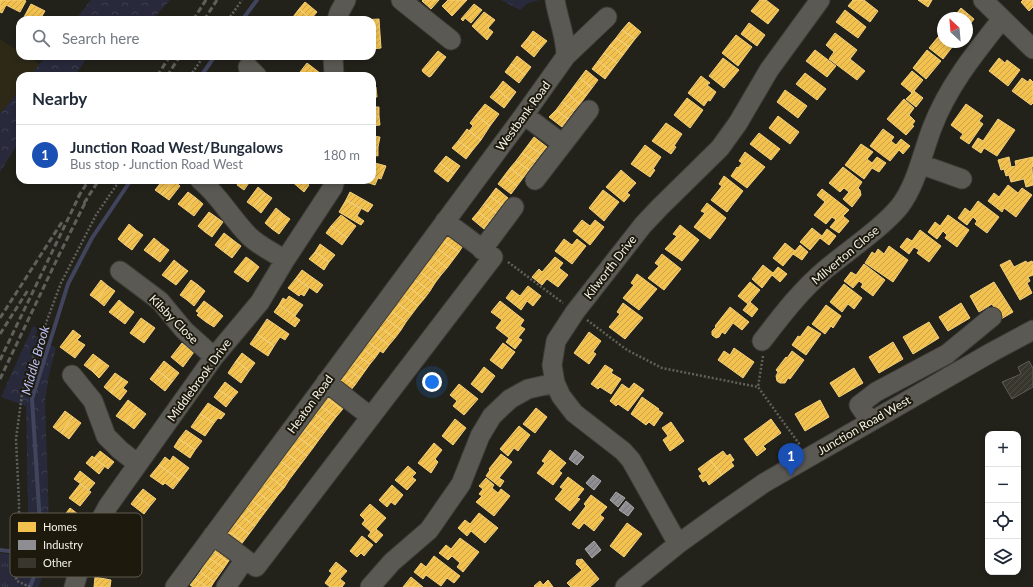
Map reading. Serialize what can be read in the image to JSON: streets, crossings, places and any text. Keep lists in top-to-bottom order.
{
  "streets": {
    "street": [
      "Westbank Road",
      "Milverton Close",
      "Kilworth Drive",
      "Kilsby Close",
      "Middlebrook Drive",
      "Heaton Road",
      "Junction Road West"
    ]
  },
  "crossings": [
    ["Westbank Road", "Heaton Road"],
    ["Kilworth Drive", "Junction Road West"],
    ["Kilsby Close", "Middlebrook Drive"]
  ],
  "water": ["Middle Brook"],
  "legend": ["Homes", "Industry", "Other"],
  "north": "top left",
  "page": {
    "search": "Search here",
    "heading": "Nearby",
    "list": [
      {
        "mark": "1",
        "name": "Junction Road West/Bungalows",
        "note": "Bus stop · Junction Road West",
        "value": "180 m"
      }
    ],
    "map_buttons": ["+", "−"],
    "pins": "1"
  }
}
